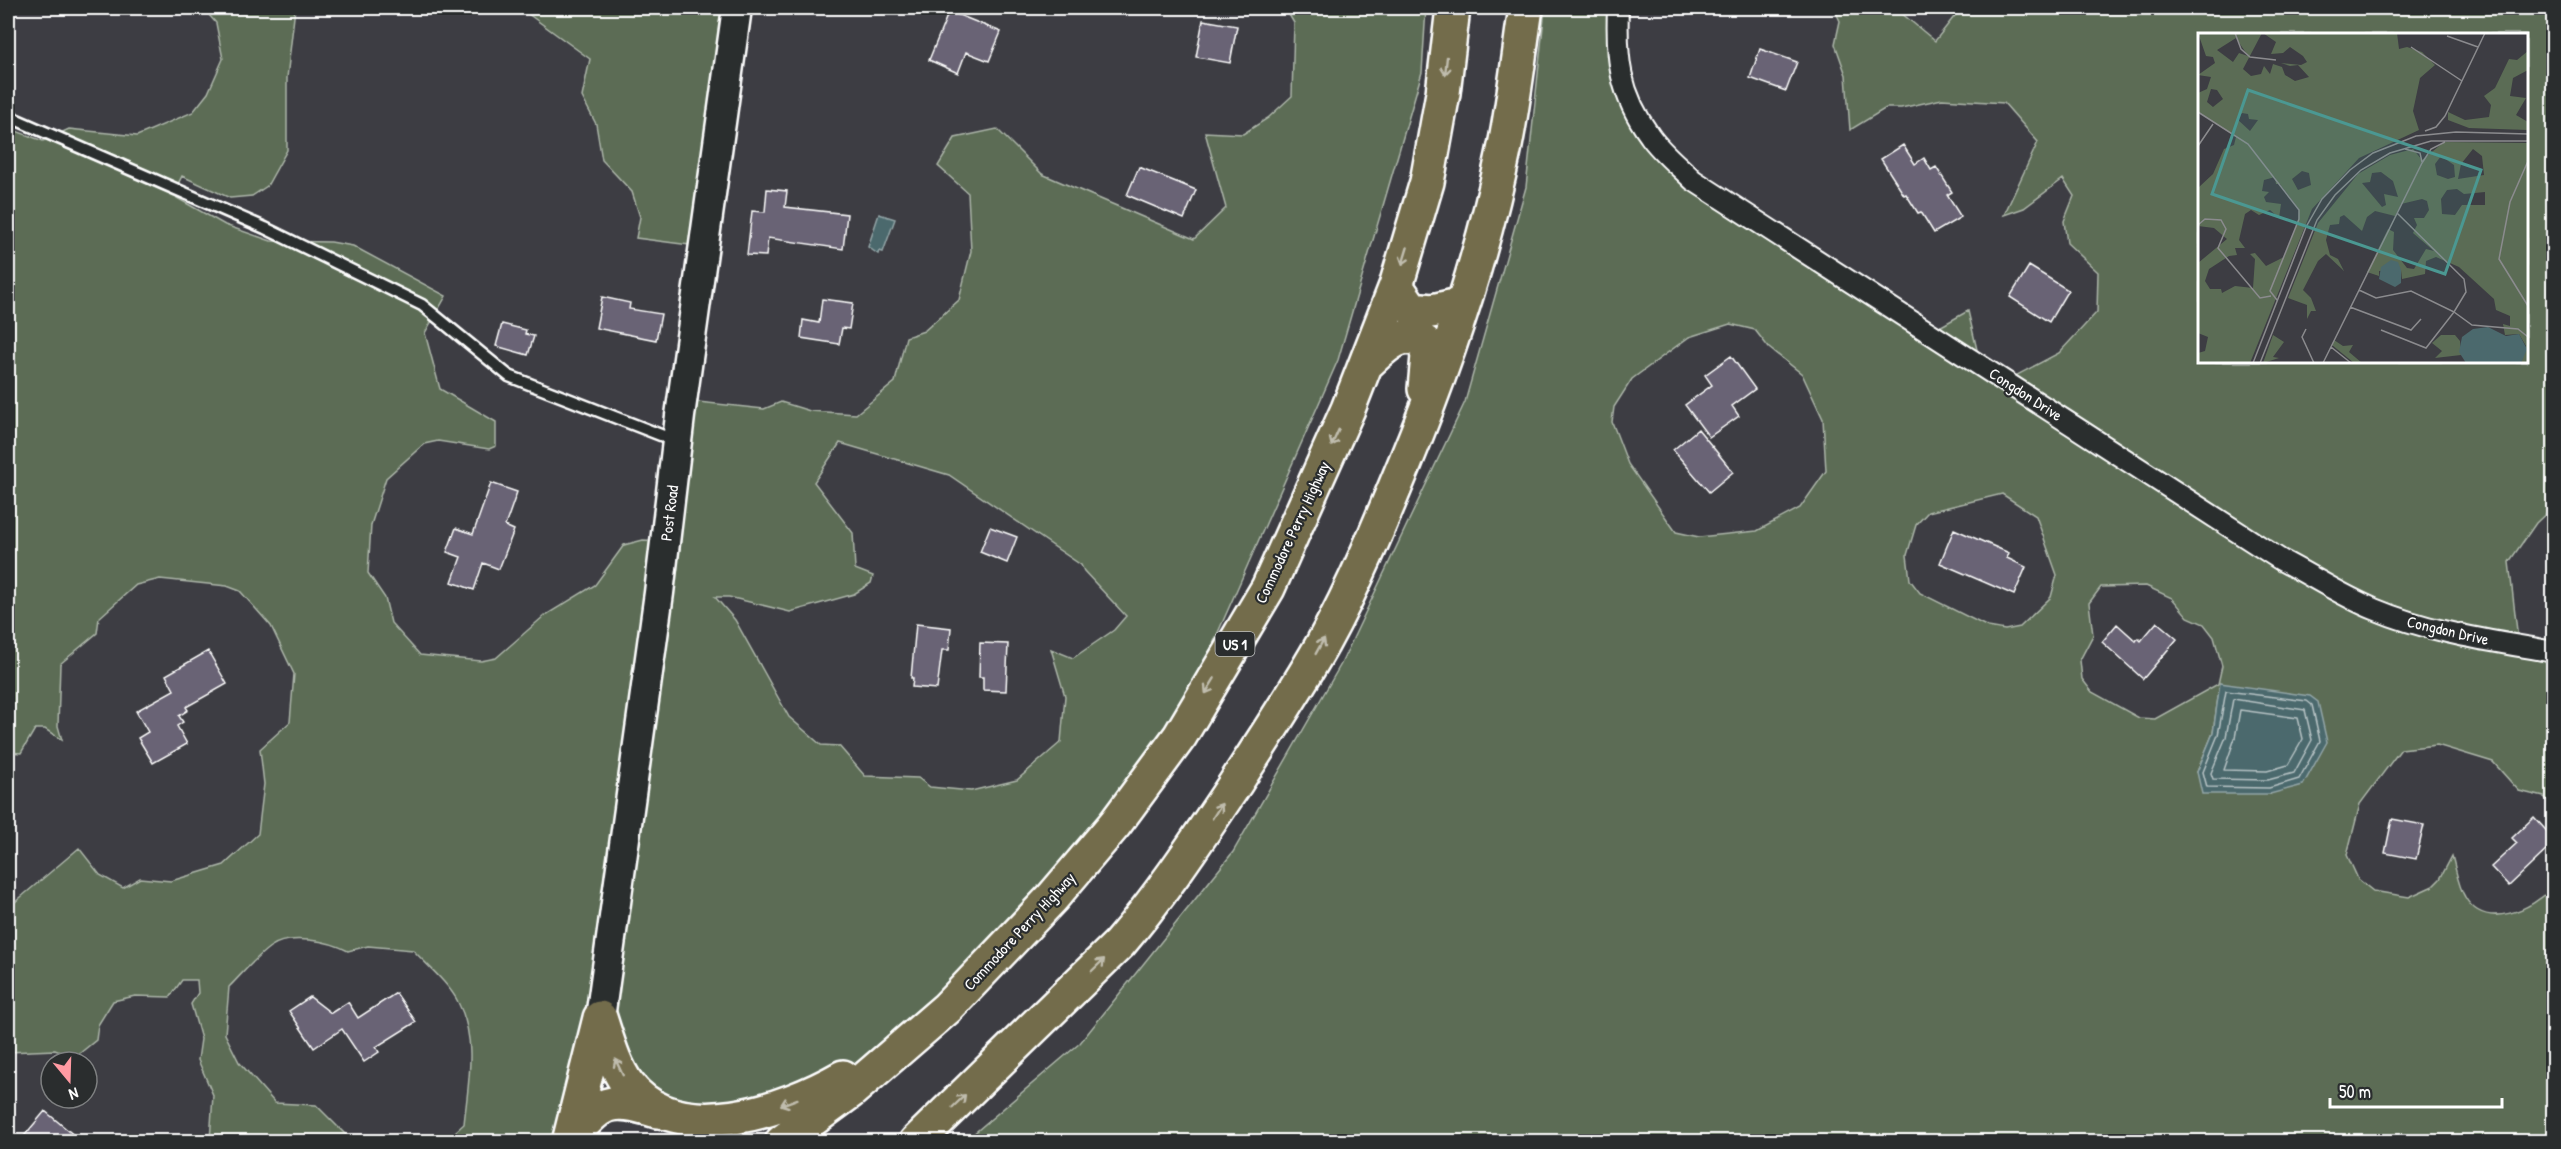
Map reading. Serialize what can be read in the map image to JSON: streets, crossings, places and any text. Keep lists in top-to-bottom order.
{
  "streets": {
    "highway": ["Commodore Perry Highway", "US 1"],
    "street": ["Congdon Drive", "Post Road"]
  },
  "scale_bar": "50 m",
  "north": "bottom"
}
